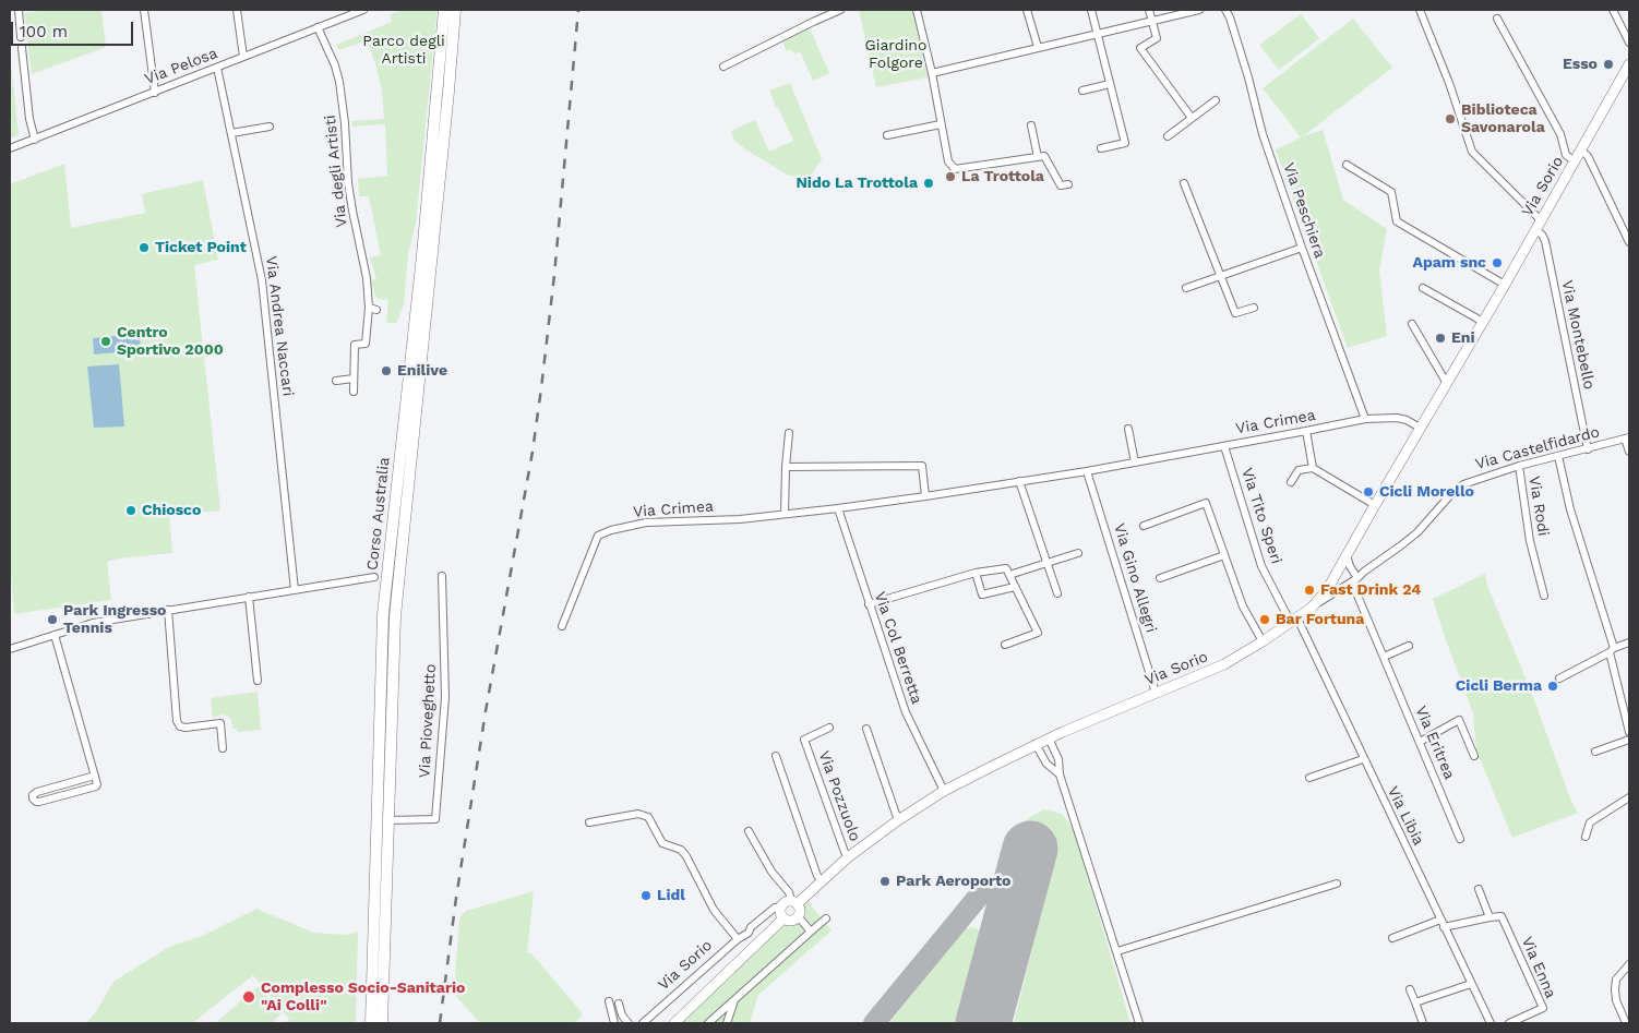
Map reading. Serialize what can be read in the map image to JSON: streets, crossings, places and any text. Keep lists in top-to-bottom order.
{
  "streets": {
    "highway": ["Corso Australia"],
    "main road": ["Via Sorio"],
    "street": [
      "Via Pelosa",
      "Via degli Artisti",
      "Via Peschiera",
      "Via Andrea Naccari",
      "Via Montebello",
      "Via Crimea",
      "Via Castelfidardo",
      "Via Rodi",
      "Via Tito Speri",
      "Via Gino Allegri",
      "Via Col Berretta",
      "Via Pioveghetto",
      "Via Eritrea",
      "Via Pozzuolo",
      "Via Libia",
      "Via Enna"
    ]
  },
  "crossings": [
    ["Via Pelosa", "Via degli Artisti"],
    ["Via Pelosa", "Via Andrea Naccari"],
    ["Via Sorio", "Via Montebello"],
    ["Via Sorio", "Via Crimea"],
    ["Via Sorio", "Via Castelfidardo"],
    ["Via Sorio", "Via Tito Speri"],
    ["Via Sorio", "Via Gino Allegri"],
    ["Via Sorio", "Via Col Berretta"],
    ["Via Sorio", "Via Pozzuolo"],
    ["Via Sorio", "Via Libia"],
    ["Via Peschiera", "Via Crimea"],
    ["Via Montebello", "Via Castelfidardo"],
    ["Via Crimea", "Via Tito Speri"],
    ["Via Crimea", "Via Gino Allegri"],
    ["Via Crimea", "Via Col Berretta"],
    ["Via Castelfidardo", "Via Rodi"],
    ["Via Castelfidardo", "Via Eritrea"],
    ["Corso Australia", "Via Pioveghetto"],
    ["Via Tito Speri", "Via Libia"]
  ],
  "parks": ["Parco degli Artisti", "Giardino Folgore"],
  "places": [
    "Esso",
    "Biblioteca Savonarola",
    "La Trottola",
    "Nido La Trottola",
    "Ticket Point",
    "Apam snc",
    "Eni",
    "Centro Sportivo 2000",
    "Enilive",
    "Cicli Morello",
    "Chiosco",
    "Fast Drink 24",
    "Park Ingresso Tennis",
    "Bar Fortuna",
    "Cicli Berma",
    "Park Aeroporto",
    "Lidl",
    "Complesso Socio-Sanitario \"Ai Colli\""
  ],
  "scale_bar": "100 m"
}
